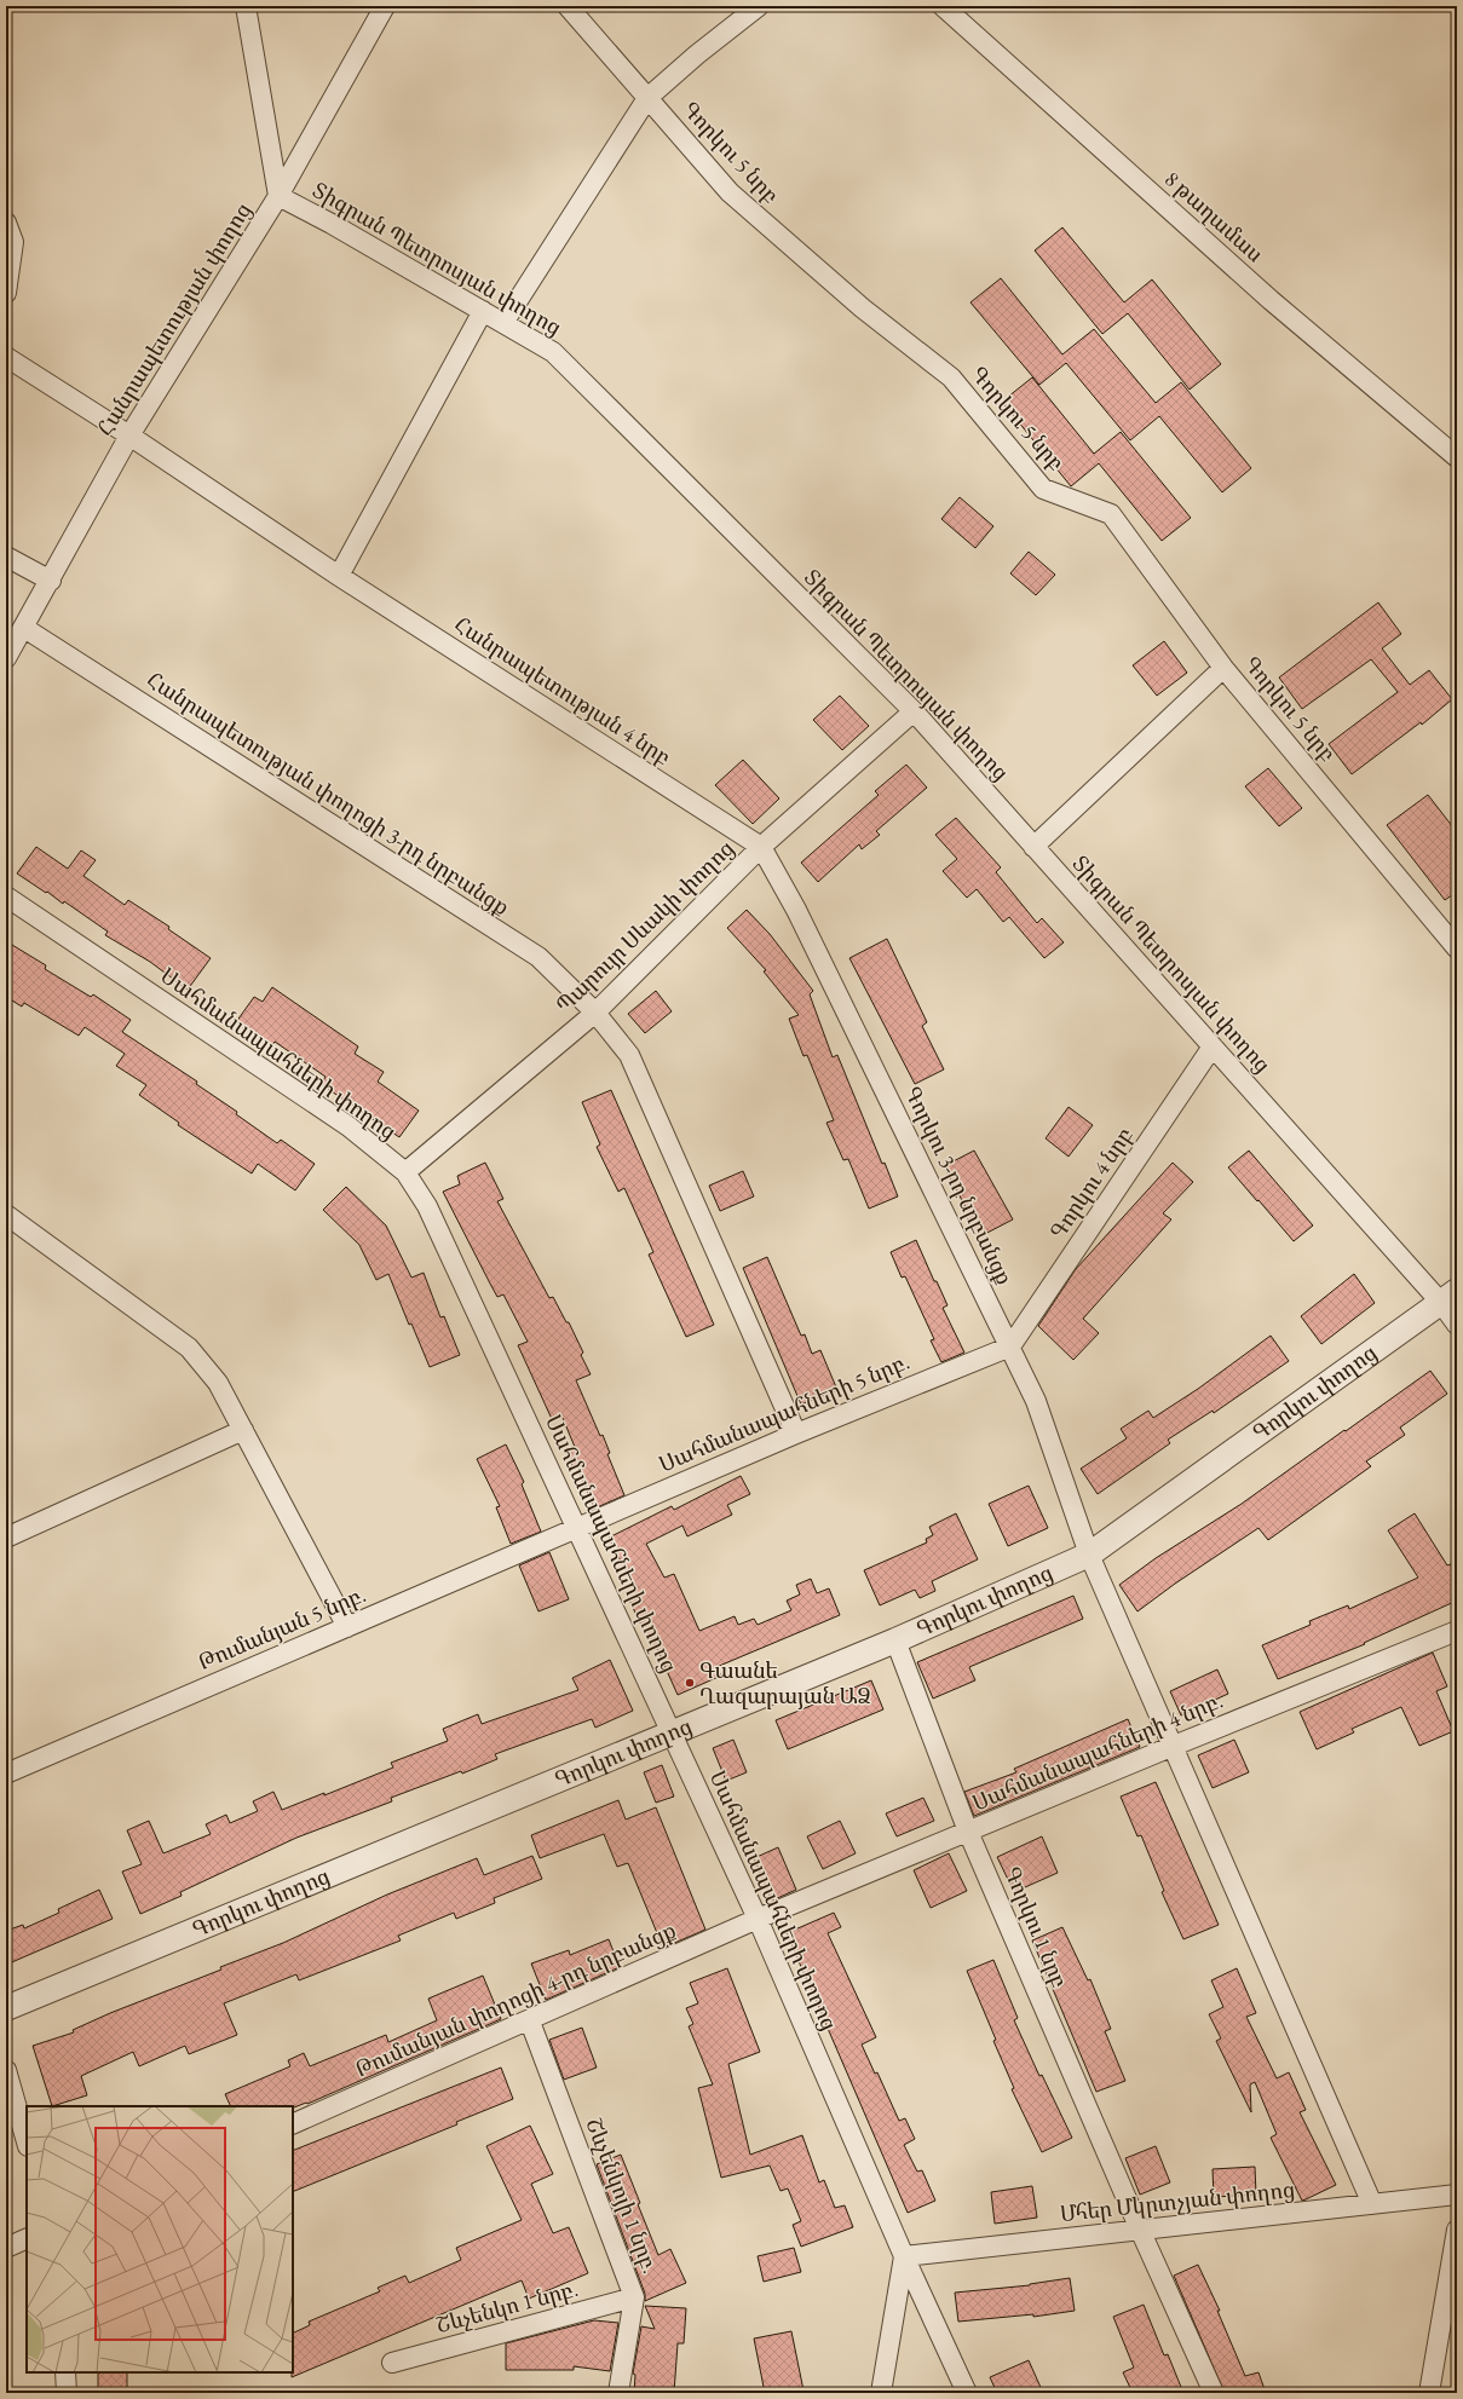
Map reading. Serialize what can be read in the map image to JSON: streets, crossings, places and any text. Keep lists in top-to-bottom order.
{
  "streets": {
    "street": [
      "Գորկու 5 նրբ",
      "8 թաղամաս",
      "Տիգրան Պետրոսյան փողոց",
      "Հանրապետության փողոց",
      "Հանրապետության 4 նրբ",
      "Հանրապետության փողոցի 3-րդ նրբանցք",
      "Պարույր Սևակի փողոց",
      "Սահմանապահների փողոց",
      "Գորկու 4 նրբ",
      "Գորկու 3-րդ նրբանցք",
      "Գորկու փողոց",
      "Սահմանապահների 5 նրբ.",
      "Թումանյան 5 նրբ.",
      "Սահմանապահների 4 նրբ.",
      "Գորկու 1 նրբ",
      "Թումանյան փողոցի 4-րդ նրբանցք",
      "Շևչենկոյի 1 նրբ.",
      "Մհեր Մկրտչյան փողոց",
      "Շևչենկո 1 նրբ."
    ]
  },
  "crossings": [
    ["Տիգրան Պետրոսյան փողոց", "Հանրապետության փողոց"],
    ["Տիգրան Պետրոսյան փողոց", "Պարույր Սևակի փողոց"],
    ["Տիգրան Պետրոսյան փողոց", "Գորկու 4 նրբ"],
    ["Տիգրան Պետրոսյան փողոց", "Գորկու փողոց"],
    ["Հանրապետության փողոց", "Հանրապետության 4 նրբ"],
    ["Հանրապետության փողոց", "Հանրապետության փողոցի 3-րդ նրբանցք"],
    ["Հանրապետության 4 նրբ", "Պարույր Սևակի փողոց"],
    ["Հանրապետության 4 նրբ", "Գորկու 3-րդ նրբանցք"],
    ["Հանրապետության փողոցի 3-րդ նրբանցք", "Պարույր Սևակի փողոց"],
    ["Հանրապետության փողոցի 3-րդ նրբանցք", "Սահմանապահների 5 նրբ."],
    ["Պարույր Սևակի փողոց", "Սահմանապահների փողոց"],
    ["Պարույր Սևակի փողոց", "Գորկու 3-րդ նրբանցք"],
    ["Սահմանապահների փողոց", "Գորկու փողոց"],
    ["Սահմանապահների փողոց", "Սահմանապահների 5 նրբ."],
    ["Սահմանապահների փողոց", "Թումանյան 5 նրբ."],
    ["Սահմանապահների փողոց", "Սահմանապահների 4 նրբ."],
    ["Սահմանապահների փողոց", "Թումանյան փողոցի 4-րդ նրբանցք"],
    ["Սահմանապահների փողոց", "Մհեր Մկրտչյան փողոց"],
    ["Գորկու 4 նրբ", "Գորկու 3-րդ նրբանցք"],
    ["Գորկու 4 նրբ", "Սահմանապահների 5 նրբ."],
    ["Գորկու 3-րդ նրբանցք", "Գորկու փողոց"],
    ["Գորկու 3-րդ նրբանցք", "Սահմանապահների 5 նրբ."],
    ["Գորկու 3-րդ նրբանցք", "Սահմանապահների 4 նրբ."],
    ["Գորկու 3-րդ նրբանցք", "Մհեր Մկրտչյան փողոց"],
    ["Գորկու փողոց", "Գորկու 1 նրբ"],
    ["Սահմանապահների 5 նրբ.", "Թումանյան 5 նրբ."],
    ["Սահմանապահների 4 նրբ.", "Գորկու 1 նրբ"],
    ["Սահմանապահների 4 նրբ.", "Թումանյան փողոցի 4-րդ նրբանցք"],
    ["Գորկու 1 նրբ", "Մհեր Մկրտչյան փողոց"],
    ["Թումանյան փողոցի 4-րդ նրբանցք", "Շևչենկոյի 1 նրբ."],
    ["Շևչենկոյի 1 նրբ.", "Շևչենկո 1 նրբ."]
  ],
  "places": ["Գաանե Ղազարայան ԱՁ"]
}
